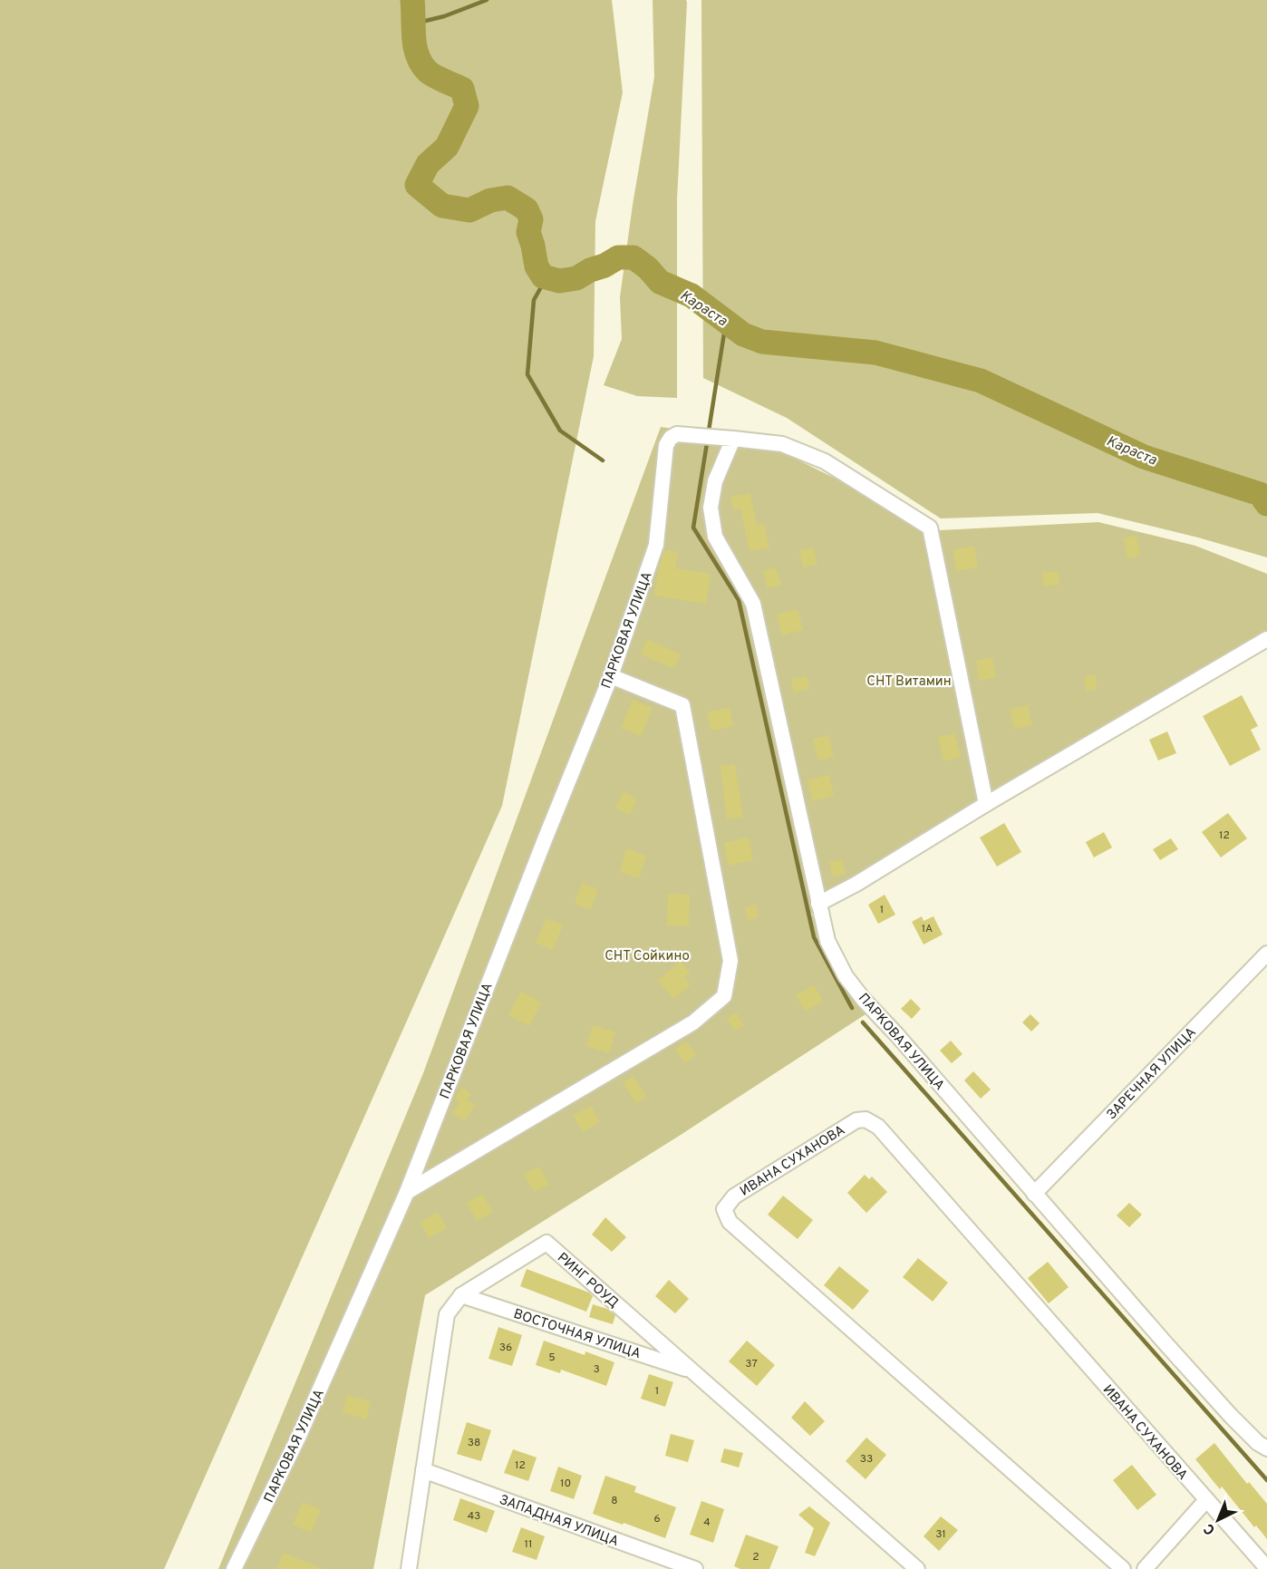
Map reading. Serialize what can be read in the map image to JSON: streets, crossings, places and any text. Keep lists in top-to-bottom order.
{
  "streets": {
    "street": [
      "ПАРКОВАЯ УЛИЦА",
      "ЗАРЕЧНАЯ УЛИЦА",
      "ИВАНА СУХАНОВА",
      "РИНГ РОУД",
      "ВОСТОЧНАЯ УЛИЦА",
      "ЗАПАДНАЯ УЛИЦА"
    ]
  },
  "crossings": [
    ["ПАРКОВАЯ УЛИЦА", "ЗАРЕЧНАЯ УЛИЦА"],
    ["РИНГ РОУД", "ВОСТОЧНАЯ УЛИЦА"],
    ["РИНГ РОУД", "ЗАПАДНАЯ УЛИЦА"]
  ],
  "water": ["Караста"],
  "parks": ["СНТ Витамин", "СНТ Сойкино"],
  "house_numbers": [
    "12",
    "1",
    "1А",
    "36",
    "5",
    "37",
    "3",
    "1",
    "38",
    "33",
    "12",
    "10",
    "8",
    "43",
    "6",
    "4",
    "31",
    "11",
    "2"
  ],
  "north": "bottom left"
}
